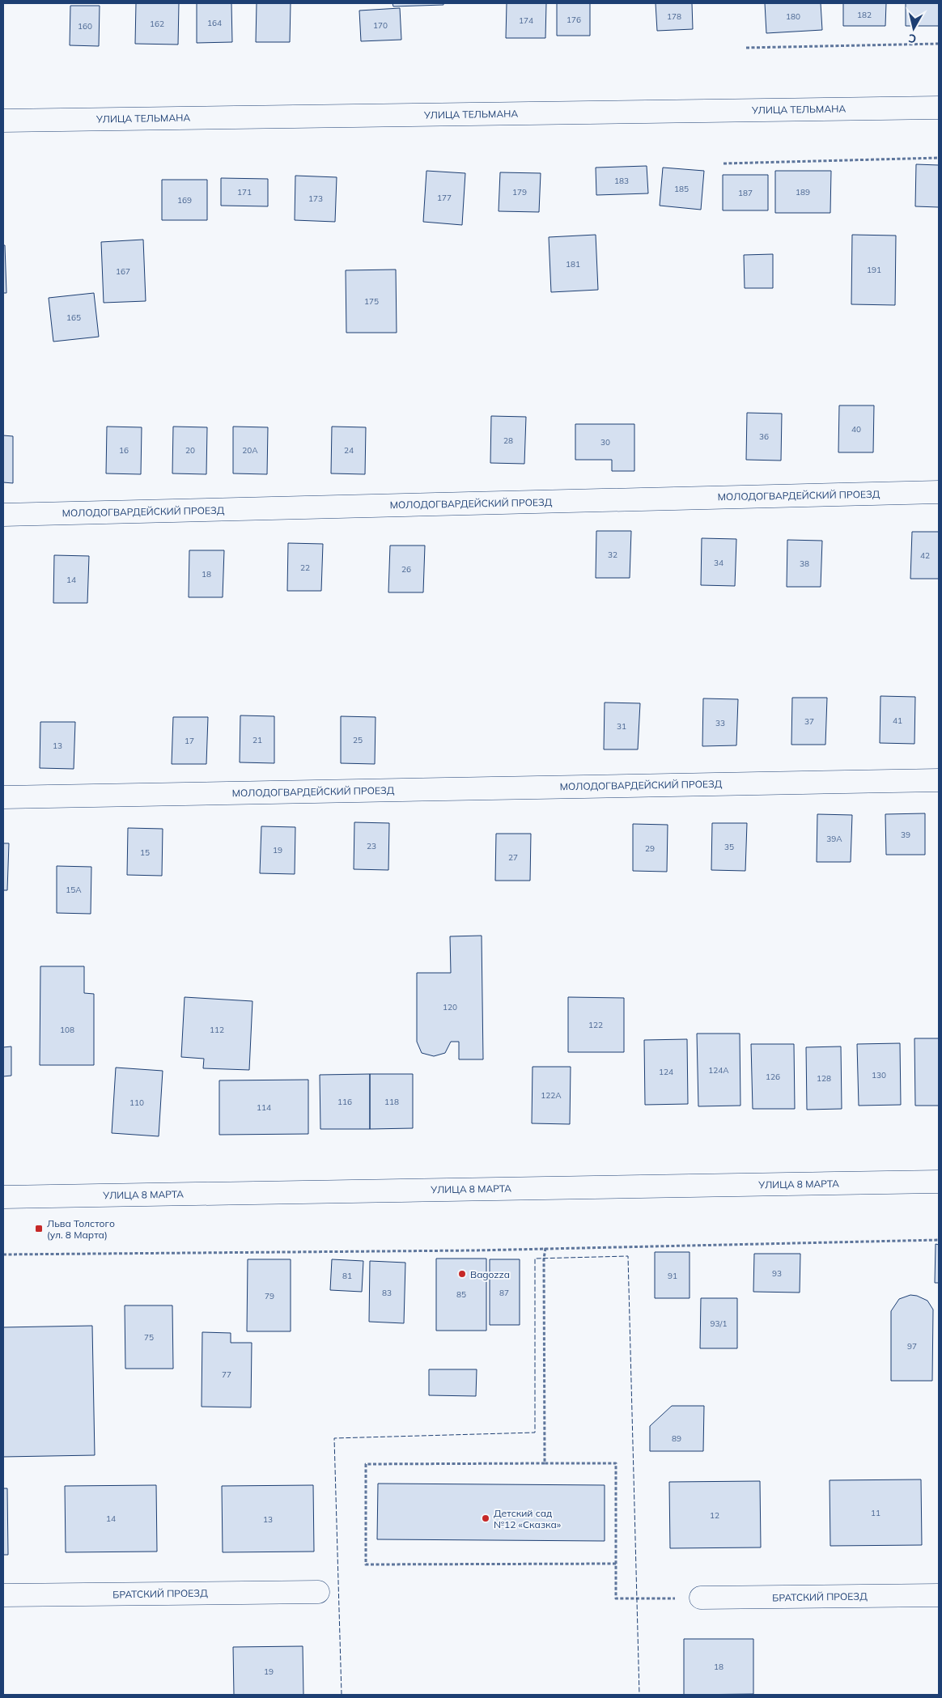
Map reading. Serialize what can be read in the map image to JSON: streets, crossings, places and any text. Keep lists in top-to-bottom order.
{
  "streets": {
    "street": [
      "УЛИЦА ТЕЛЬМАНА",
      "МОЛОДОГВАРДЕЙСКИЙ ПРОЕЗД",
      "УЛИЦА 8 МАРТА",
      "БРАТСКИЙ ПРОЕЗД"
    ]
  },
  "places": {
    "transit": ["Льва Толстого (ул. 8 Марта)"],
    "other": ["Bagozza", "Детский сад №12 «Сказка»"]
  },
  "house_numbers": [
    "182",
    "178",
    "180",
    "176",
    "174",
    "164",
    "162",
    "170",
    "160",
    "183",
    "185",
    "171",
    "179",
    "189",
    "187",
    "177",
    "173",
    "169",
    "181",
    "191",
    "167",
    "175",
    "165",
    "40",
    "36",
    "28",
    "30",
    "16",
    "20",
    "20А",
    "24",
    "32",
    "42",
    "34",
    "38",
    "22",
    "26",
    "18",
    "14",
    "41",
    "37",
    "33",
    "31",
    "21",
    "25",
    "17",
    "13",
    "39",
    "39А",
    "23",
    "35",
    "29",
    "19",
    "15",
    "27",
    "15А",
    "120",
    "122",
    "108",
    "112",
    "124А",
    "124",
    "130",
    "126",
    "128",
    "122А",
    "116",
    "118",
    "110",
    "114",
    "93",
    "81",
    "91",
    "83",
    "87",
    "85",
    "79",
    "93/1",
    "75",
    "97",
    "77",
    "89",
    "11",
    "12",
    "14",
    "13",
    "18",
    "19"
  ],
  "north": "bottom"
}
